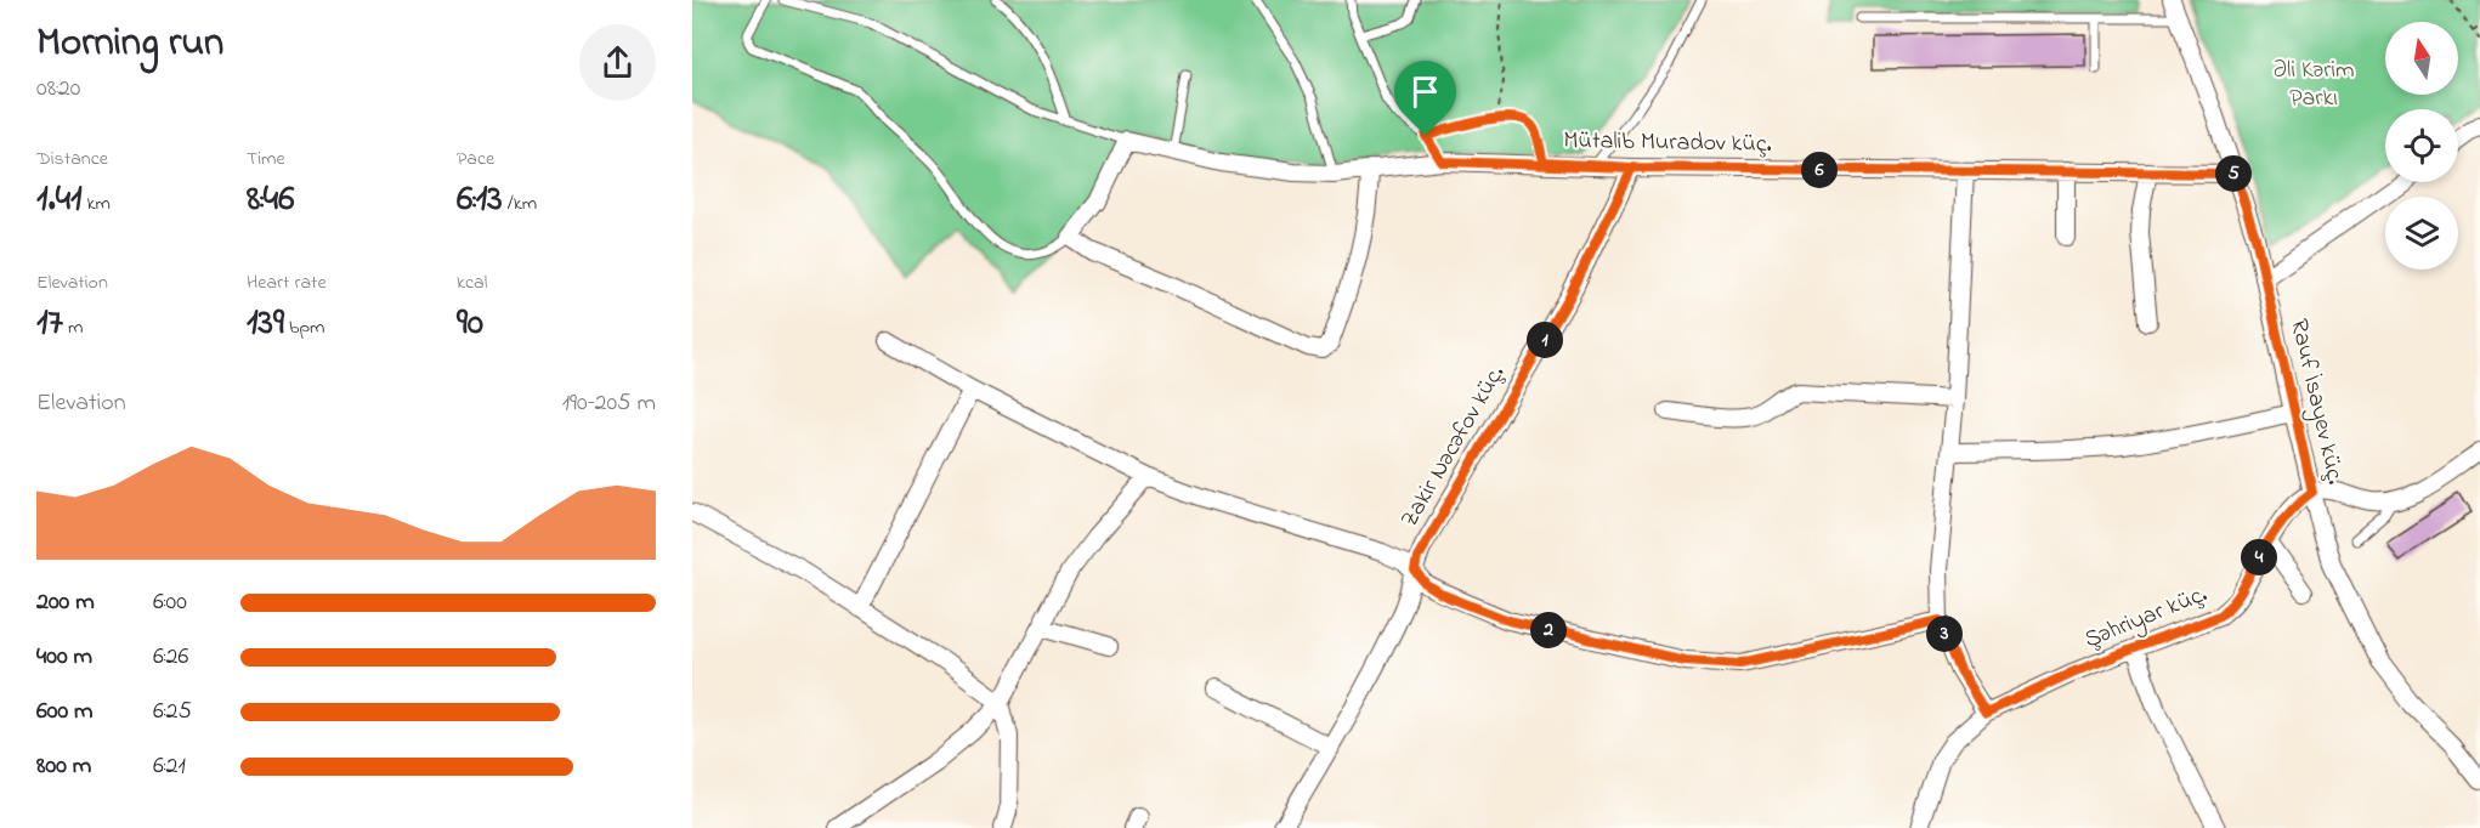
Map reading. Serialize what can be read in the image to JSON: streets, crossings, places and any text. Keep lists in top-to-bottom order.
{
  "streets": {
    "street": [
      "Mütalib Muradov küç.",
      "Rauf İsayev küç.",
      "Zakir Nəcəfov küç.",
      "Şəhriyar küç."
    ]
  },
  "crossings": [
    ["Mütalib Muradov küç.", "Rauf İsayev küç."],
    ["Mütalib Muradov küç.", "Zakir Nəcəfov küç."],
    ["Rauf İsayev küç.", "Şəhriyar küç."]
  ],
  "parks": ["Əli Kərim Parkı"],
  "north": "top",
  "page": {
    "heading": ["Morning run", "08:20"],
    "stats": [
      ["Distance", "1.41 km"],
      ["Time", "8:46"],
      ["Pace", "6:13 /km"],
      ["Elevation", "17 m"],
      ["Heart rate", "139 bpm"],
      ["kcal", "90"]
    ],
    "pins": [
      "6",
      "5",
      "1",
      "4",
      "2",
      "3"
    ],
    "chart": ["Elevation", "190–205 m"],
    "list": [
      {
        "name": "200 m",
        "note": "6:00"
      },
      {
        "name": "400 m",
        "note": "6:26"
      },
      {
        "name": "600 m",
        "note": "6:25"
      },
      {
        "name": "800 m",
        "note": "6:21"
      }
    ]
  }
}
